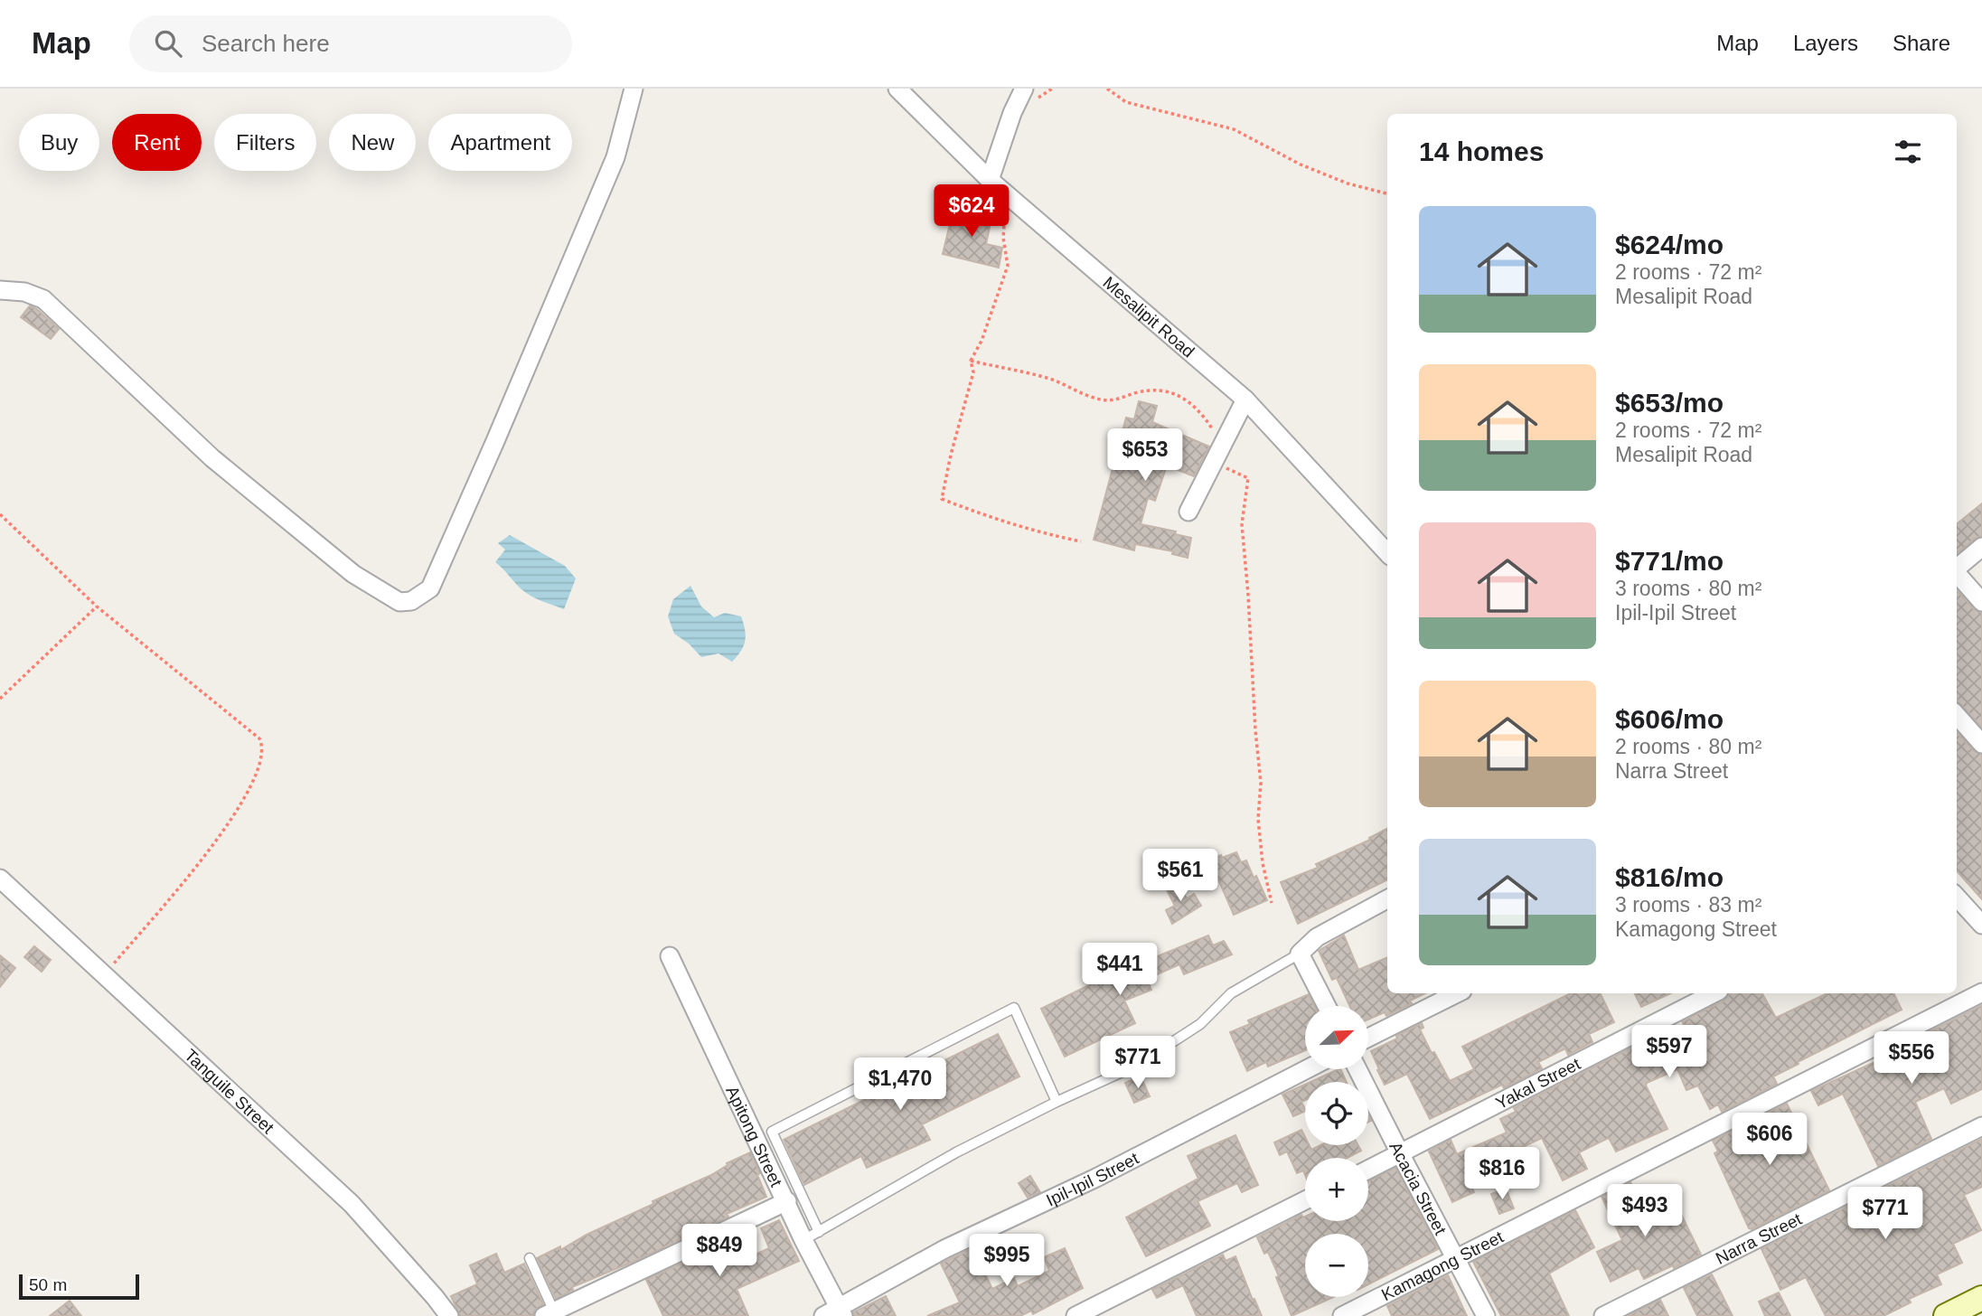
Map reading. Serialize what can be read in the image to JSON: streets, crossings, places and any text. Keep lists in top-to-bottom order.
{
  "streets": {
    "street": [
      "Mesalipit Road",
      "Yakal Street",
      "Tanguile Street",
      "Apitong Street",
      "Ipil-Ipil Street",
      "Acacia Street",
      "Narra Street",
      "Kamagong Street"
    ]
  },
  "crossings": [
    ["Yakal Street", "Acacia Street"],
    ["Apitong Street", "Ipil-Ipil Street"],
    ["Acacia Street", "Kamagong Street"]
  ],
  "scale_bar": "50 m",
  "north": "top right",
  "page": {
    "header": "Map",
    "search": "Search here",
    "nav": ["Map", "Layers", "Share"],
    "chip": [
      "Buy",
      "Rent",
      "Filters",
      "New",
      "Apartment"
    ],
    "heading": "14 homes",
    "price": [
      "$624",
      "$653",
      "$561",
      "$441",
      "$597",
      "$556",
      "$771",
      "$1,470",
      "$606",
      "$816",
      "$493",
      "$771",
      "$849",
      "$995"
    ],
    "list": [
      {
        "name": "$624/mo",
        "note": "2 rooms · 72 m² · Mesalipit Road"
      },
      {
        "name": "$653/mo",
        "note": "2 rooms · 72 m² · Mesalipit Road"
      },
      {
        "name": "$771/mo",
        "note": "3 rooms · 80 m² · Ipil-Ipil Street"
      },
      {
        "name": "$606/mo",
        "note": "2 rooms · 80 m² · Narra Street"
      },
      {
        "name": "$816/mo",
        "note": "3 rooms · 83 m² · Kamagong Street"
      }
    ],
    "map_buttons": ["+", "−"],
    "scale": "50 m"
  }
}
